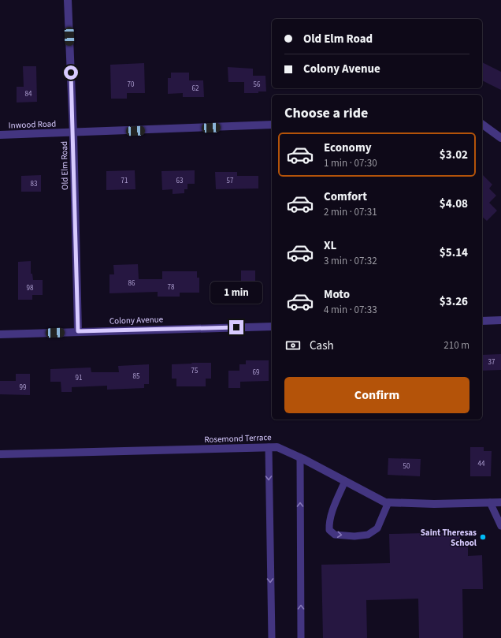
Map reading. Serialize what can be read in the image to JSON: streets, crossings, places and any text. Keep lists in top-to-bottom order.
{
  "streets": {
    "street": [
      "Inwood Road",
      "Old Elm Road",
      "Colony Avenue",
      "Rosemond Terrace"
    ]
  },
  "crossings": [
    ["Inwood Road", "Old Elm Road"],
    ["Old Elm Road", "Colony Avenue"]
  ],
  "places": ["Saint Theresas School"],
  "house_numbers": [
    "70",
    "56",
    "62",
    "84",
    "71",
    "63",
    "57",
    "83",
    "86",
    "78",
    "98",
    "37",
    "75",
    "69",
    "85",
    "91",
    "99",
    "44",
    "50"
  ],
  "page": {
    "banner": ["Old Elm Road", "Colony Avenue"],
    "heading": "Choose a ride",
    "list": [
      {
        "name": "Economy",
        "note": "1 min · 07:30",
        "value": "$3.02"
      },
      {
        "name": "Comfort",
        "note": "2 min · 07:31",
        "value": "$4.08"
      },
      {
        "name": "XL",
        "note": "3 min · 07:32",
        "value": "$5.14"
      },
      {
        "name": "Moto",
        "note": "4 min · 07:33",
        "value": "$3.26"
      }
    ],
    "bubble": "1 min",
    "pay": ["Cash", "210 m"],
    "buttons": "Confirm"
  }
}
